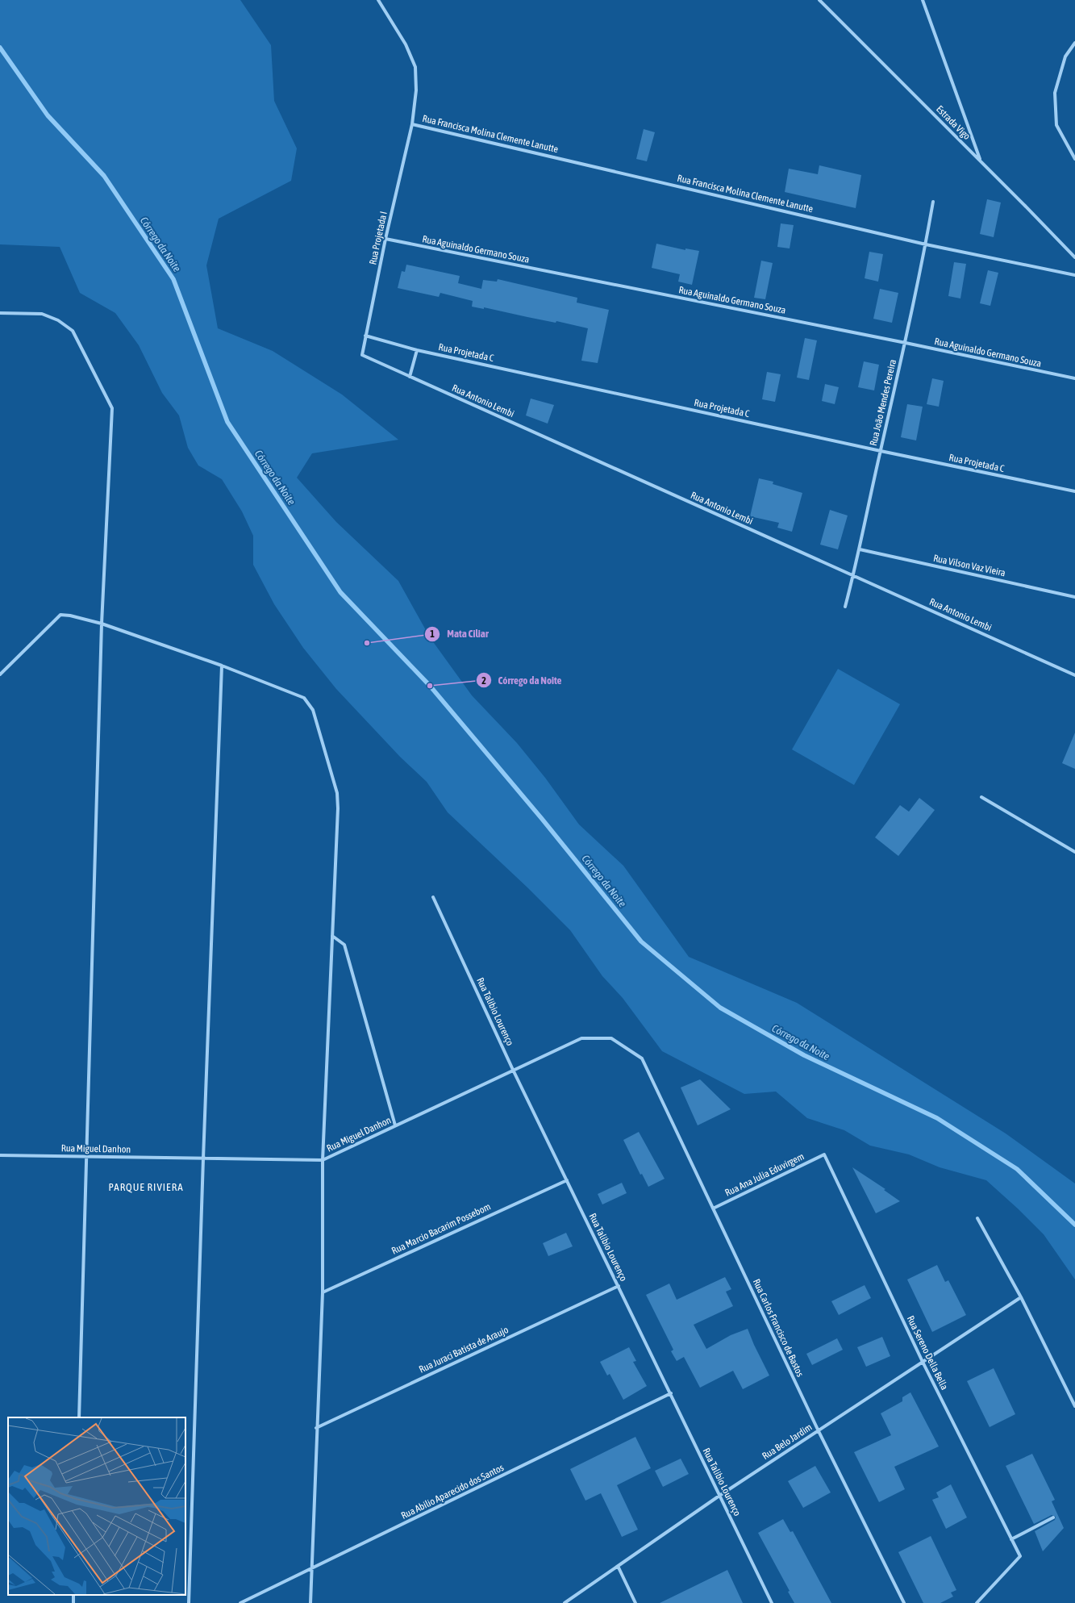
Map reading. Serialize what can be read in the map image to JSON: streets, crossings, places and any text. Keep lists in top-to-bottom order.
{
  "streets": {
    "street": [
      "Estrada Vigo",
      "Rua Francisca Molina Clemente Lanutte",
      "Rua Projetada I",
      "Rua Aguinaldo Germano Souza",
      "Rua Projetada C",
      "Rua Antonio Lembi",
      "Rua João Mendes Pereira",
      "Rua Vilson Vaz Vieira",
      "Rua Talibio Lourenço",
      "Rua Miguel Danhon",
      "Rua Ana Julia Eduvirgem",
      "Rua Marcio Bacarim Possebom",
      "Rua Carlos Francisco de Bastos",
      "Rua Juraci Batista de Araujo",
      "Rua Sereno Della Bella",
      "Rua Belo Jardim",
      "Rua Abilio Aparecido dos Santos"
    ]
  },
  "crossings": [
    ["Rua Francisca Molina Clemente Lanutte", "Rua Projetada I"],
    ["Rua Francisca Molina Clemente Lanutte", "Rua João Mendes Pereira"],
    ["Rua Projetada I", "Rua Aguinaldo Germano Souza"],
    ["Rua Projetada I", "Rua Projetada C"],
    ["Rua Projetada I", "Rua Antonio Lembi"],
    ["Rua Aguinaldo Germano Souza", "Rua João Mendes Pereira"],
    ["Rua Projetada C", "Rua João Mendes Pereira"],
    ["Rua Antonio Lembi", "Rua João Mendes Pereira"],
    ["Rua João Mendes Pereira", "Rua Vilson Vaz Vieira"],
    ["Rua Talibio Lourenço", "Rua Miguel Danhon"],
    ["Rua Talibio Lourenço", "Rua Marcio Bacarim Possebom"],
    ["Rua Talibio Lourenço", "Rua Juraci Batista de Araujo"],
    ["Rua Talibio Lourenço", "Rua Belo Jardim"],
    ["Rua Talibio Lourenço", "Rua Abilio Aparecido dos Santos"],
    ["Rua Miguel Danhon", "Rua Carlos Francisco de Bastos"],
    ["Rua Ana Julia Eduvirgem", "Rua Carlos Francisco de Bastos"],
    ["Rua Ana Julia Eduvirgem", "Rua Sereno Della Bella"],
    ["Rua Carlos Francisco de Bastos", "Rua Belo Jardim"],
    ["Rua Sereno Della Bella", "Rua Belo Jardim"]
  ],
  "districts": ["PARQUE RIVIERA"],
  "water": ["Córrego da Noite"],
  "places": ["Mata Ciliar", "Córrego da Noite"]
}
